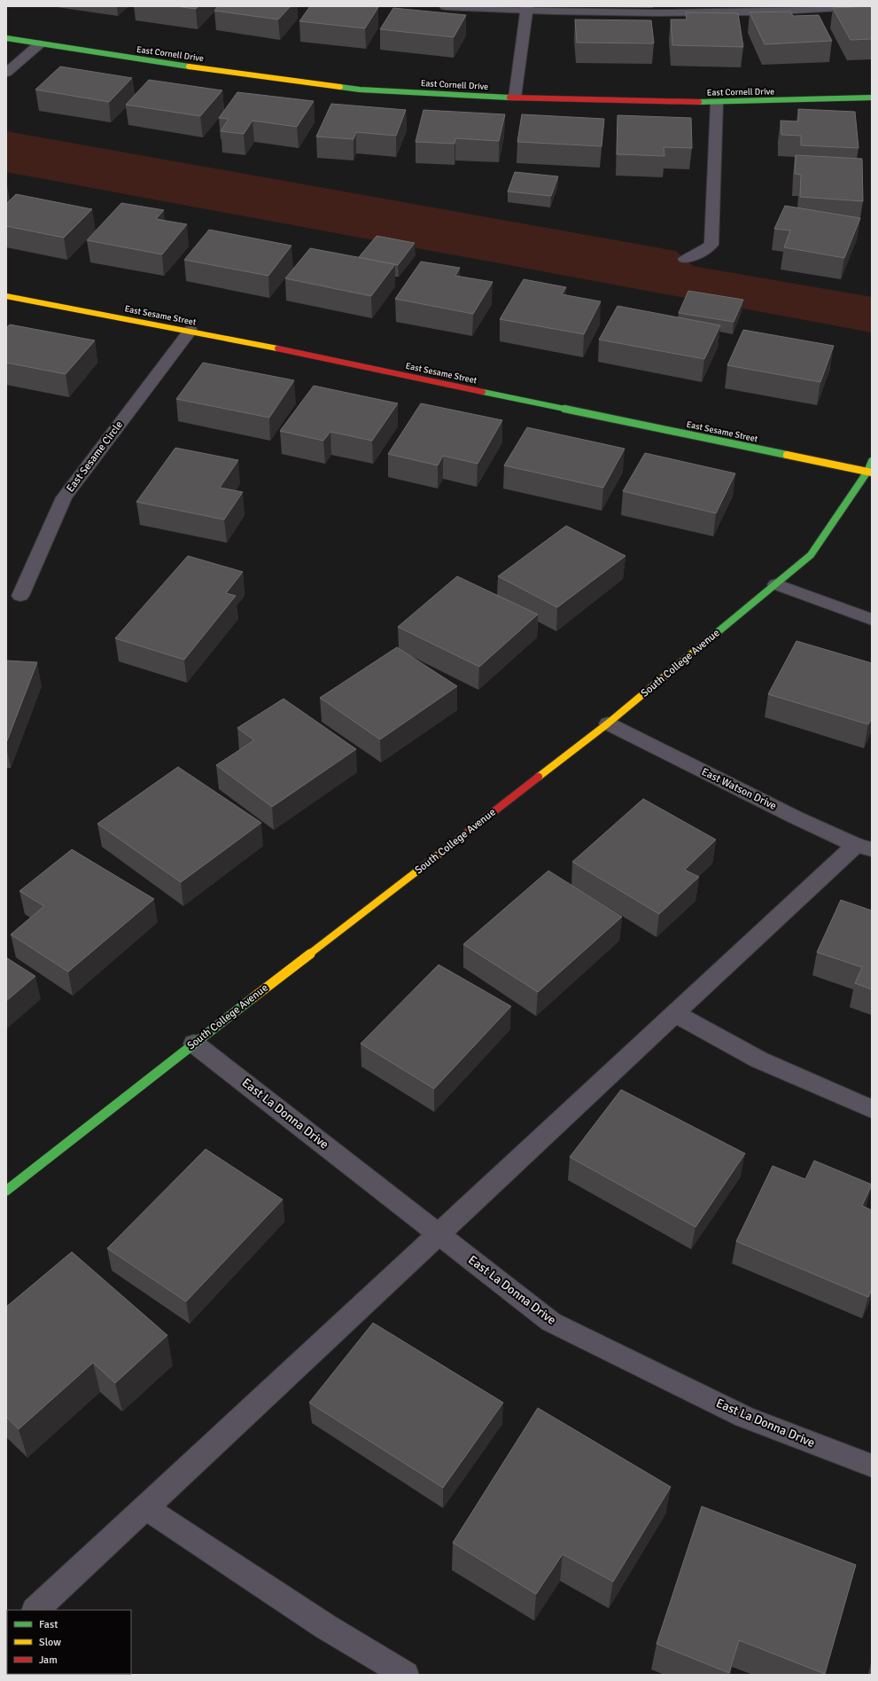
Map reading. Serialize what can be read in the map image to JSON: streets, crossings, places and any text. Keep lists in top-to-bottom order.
{
  "streets": {
    "street": [
      "East Cornell Drive",
      "East Sesame Street",
      "East Sesame Circle",
      "South College Avenue",
      "East Watson Drive",
      "East La Donna Drive"
    ]
  },
  "crossings": [
    ["East Sesame Street", "East Sesame Circle"],
    ["East Sesame Street", "South College Avenue"],
    ["South College Avenue", "East Watson Drive"],
    ["South College Avenue", "East La Donna Drive"]
  ],
  "legend": ["Fast", "Slow", "Jam"]
}
